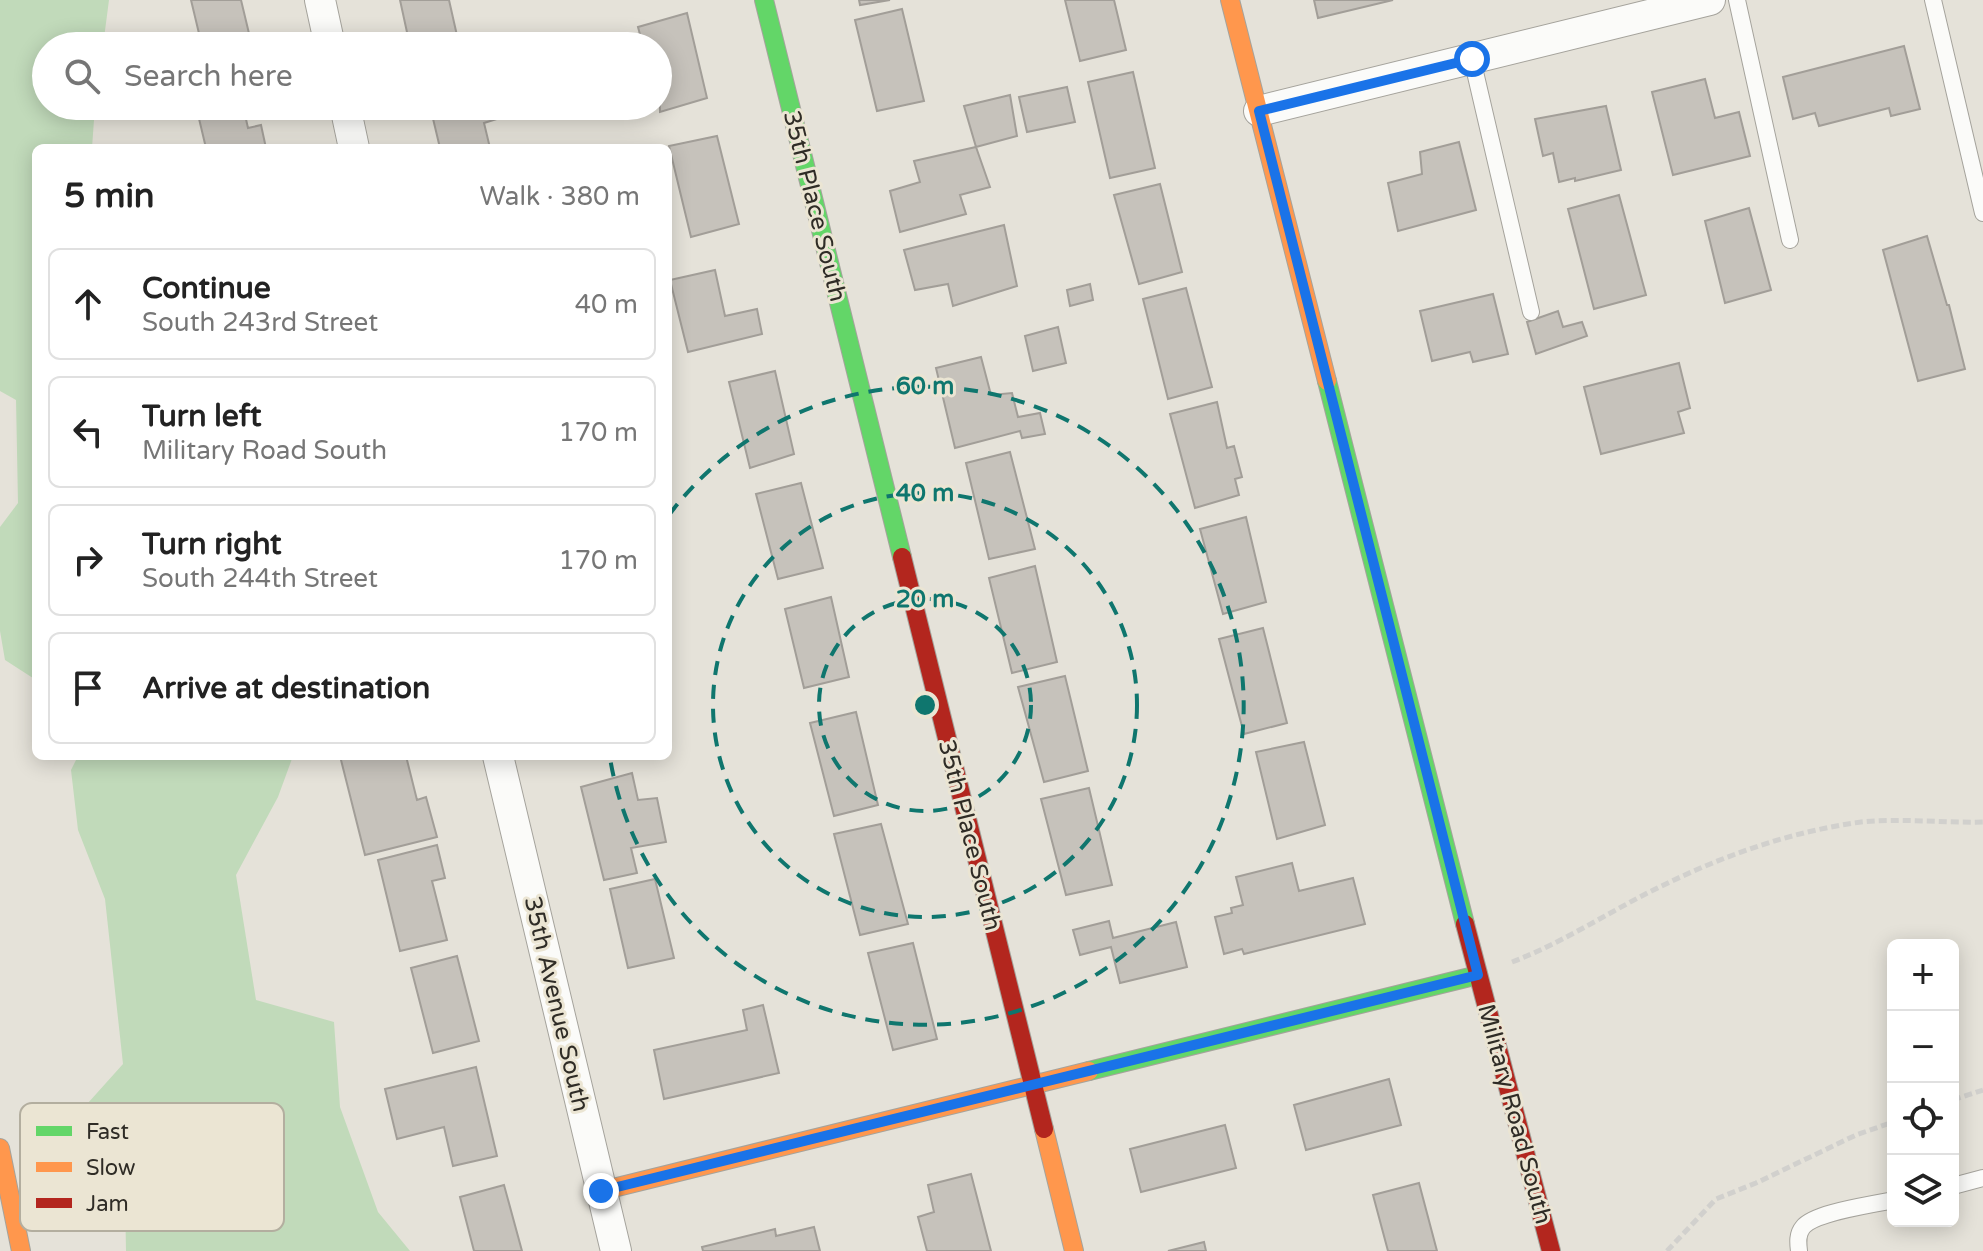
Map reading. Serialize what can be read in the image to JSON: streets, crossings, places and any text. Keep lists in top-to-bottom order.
{
  "streets": {
    "main road": ["35th Place South", "Military Road South"],
    "street": ["35th Avenue South"]
  },
  "legend": ["Fast", "Slow", "Jam"],
  "page": {
    "search": "Search here",
    "heading": ["5 min", "Walk · 380 m"],
    "list": [
      ["Continue", "South 243rd Street", "40 m"],
      ["Turn left", "Military Road South", "170 m"],
      ["Turn right", "South 244th Street", "170 m"],
      "Arrive at destination"
    ],
    "map_buttons": ["+", "−"]
  },
  "rings": ["60 m", "40 m", "20 m"]
}
